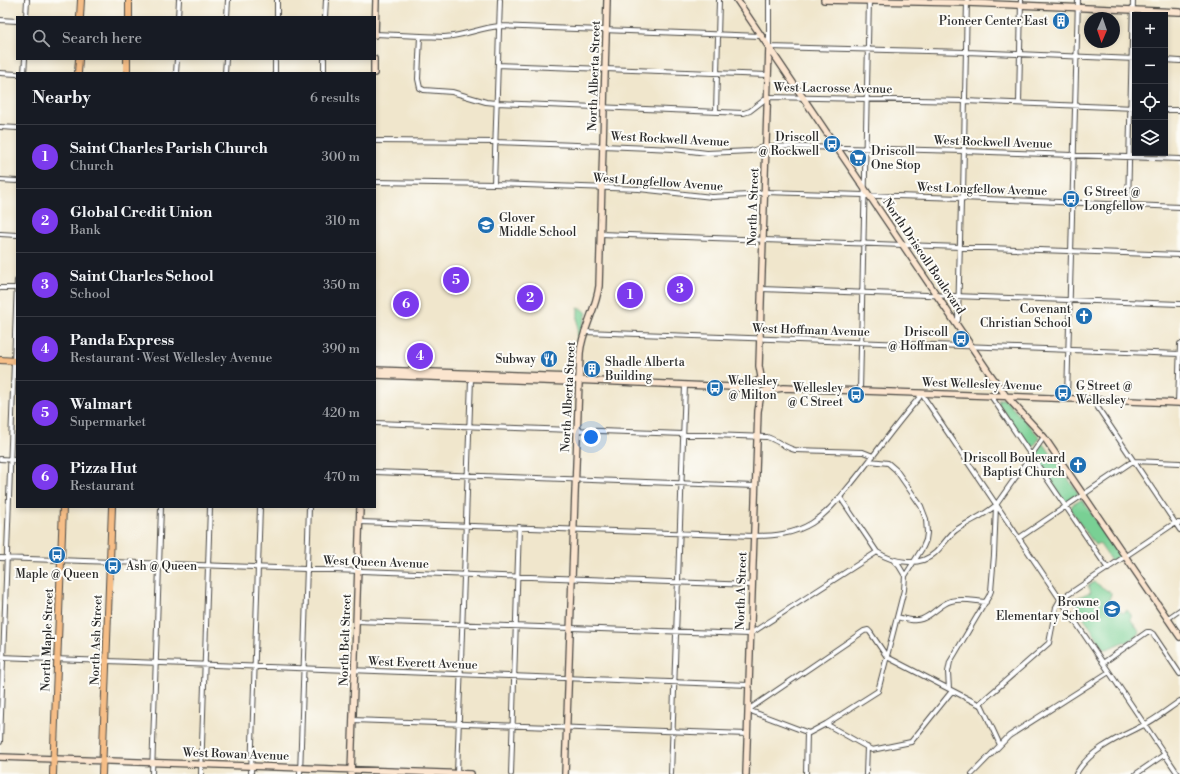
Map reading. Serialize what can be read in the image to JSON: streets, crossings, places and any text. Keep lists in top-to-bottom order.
{
  "streets": {
    "main road": [
      "North Alberta Street",
      "North A Street",
      "North Driscoll Boulevard",
      "West Wellesley Avenue",
      "North Maple Street",
      "North Ash Street",
      "North Belt Street",
      "West Rowan Avenue"
    ],
    "street": [
      "West Lacrosse Avenue",
      "West Rockwell Avenue",
      "West Longfellow Avenue",
      "West Hoffman Avenue",
      "West Queen Avenue",
      "West Everett Avenue"
    ]
  },
  "crossings": [
    ["North Alberta Street", "West Lacrosse Avenue"],
    ["North Alberta Street", "West Rockwell Avenue"],
    ["North Alberta Street", "West Longfellow Avenue"],
    ["North Alberta Street", "West Hoffman Avenue"],
    ["North Alberta Street", "West Queen Avenue"],
    ["North Alberta Street", "West Everett Avenue"],
    ["West Lacrosse Avenue", "North A Street"],
    ["West Lacrosse Avenue", "North Driscoll Boulevard"],
    ["West Rockwell Avenue", "North A Street"],
    ["West Rockwell Avenue", "North Driscoll Boulevard"],
    ["West Longfellow Avenue", "North A Street"],
    ["West Longfellow Avenue", "North Driscoll Boulevard"],
    ["North A Street", "North Driscoll Boulevard"],
    ["North A Street", "West Hoffman Avenue"],
    ["North A Street", "West Wellesley Avenue"],
    ["North A Street", "West Queen Avenue"],
    ["North A Street", "West Everett Avenue"],
    ["North Driscoll Boulevard", "West Hoffman Avenue"],
    ["North Driscoll Boulevard", "West Wellesley Avenue"],
    ["West Queen Avenue", "North Maple Street"],
    ["West Queen Avenue", "North Ash Street"],
    ["West Queen Avenue", "North Belt Street"],
    ["North Maple Street", "West Everett Avenue"],
    ["North Maple Street", "West Rowan Avenue"],
    ["North Ash Street", "West Everett Avenue"],
    ["North Ash Street", "West Rowan Avenue"],
    ["North Belt Street", "West Everett Avenue"],
    ["North Belt Street", "West Rowan Avenue"]
  ],
  "places": {
    "building": ["Pioneer Center East", "Shadle Alberta Building"],
    "bus stop": [
      "Driscoll @ Rockwell",
      "G Street @ Longfellow",
      "Driscoll @ Hoffman",
      "Wellesley @ Milton",
      "G Street @ Wellesley",
      "Wellesley @ C Street",
      "Maple @ Queen",
      "Ash @ Queen"
    ],
    "supermarket": ["Driscoll One Stop"],
    "school or university": ["Glover Middle School", "Browne Elementary School"],
    "church": ["Covenant Christian School", "Driscoll Boulevard Baptist Church"],
    "restaurant": ["Subway"]
  },
  "north": "bottom",
  "page": {
    "map_buttons": ["+", "−"],
    "search": "Search here",
    "heading": ["Nearby", "6 results"],
    "list": [
      {
        "mark": "1",
        "name": "Saint Charles Parish Church",
        "note": "Church",
        "value": "300 m"
      },
      {
        "mark": "2",
        "name": "Global Credit Union",
        "note": "Bank",
        "value": "310 m"
      },
      {
        "mark": "3",
        "name": "Saint Charles School",
        "note": "School",
        "value": "350 m"
      },
      {
        "mark": "4",
        "name": "Panda Express",
        "note": "Restaurant · West Wellesley Avenue",
        "value": "390 m"
      },
      {
        "mark": "5",
        "name": "Walmart",
        "note": "Supermarket",
        "value": "420 m"
      },
      {
        "mark": "6",
        "name": "Pizza Hut",
        "note": "Restaurant",
        "value": "470 m"
      }
    ],
    "pins": [
      "5",
      "3",
      "1",
      "2",
      "6",
      "4"
    ]
  }
}
